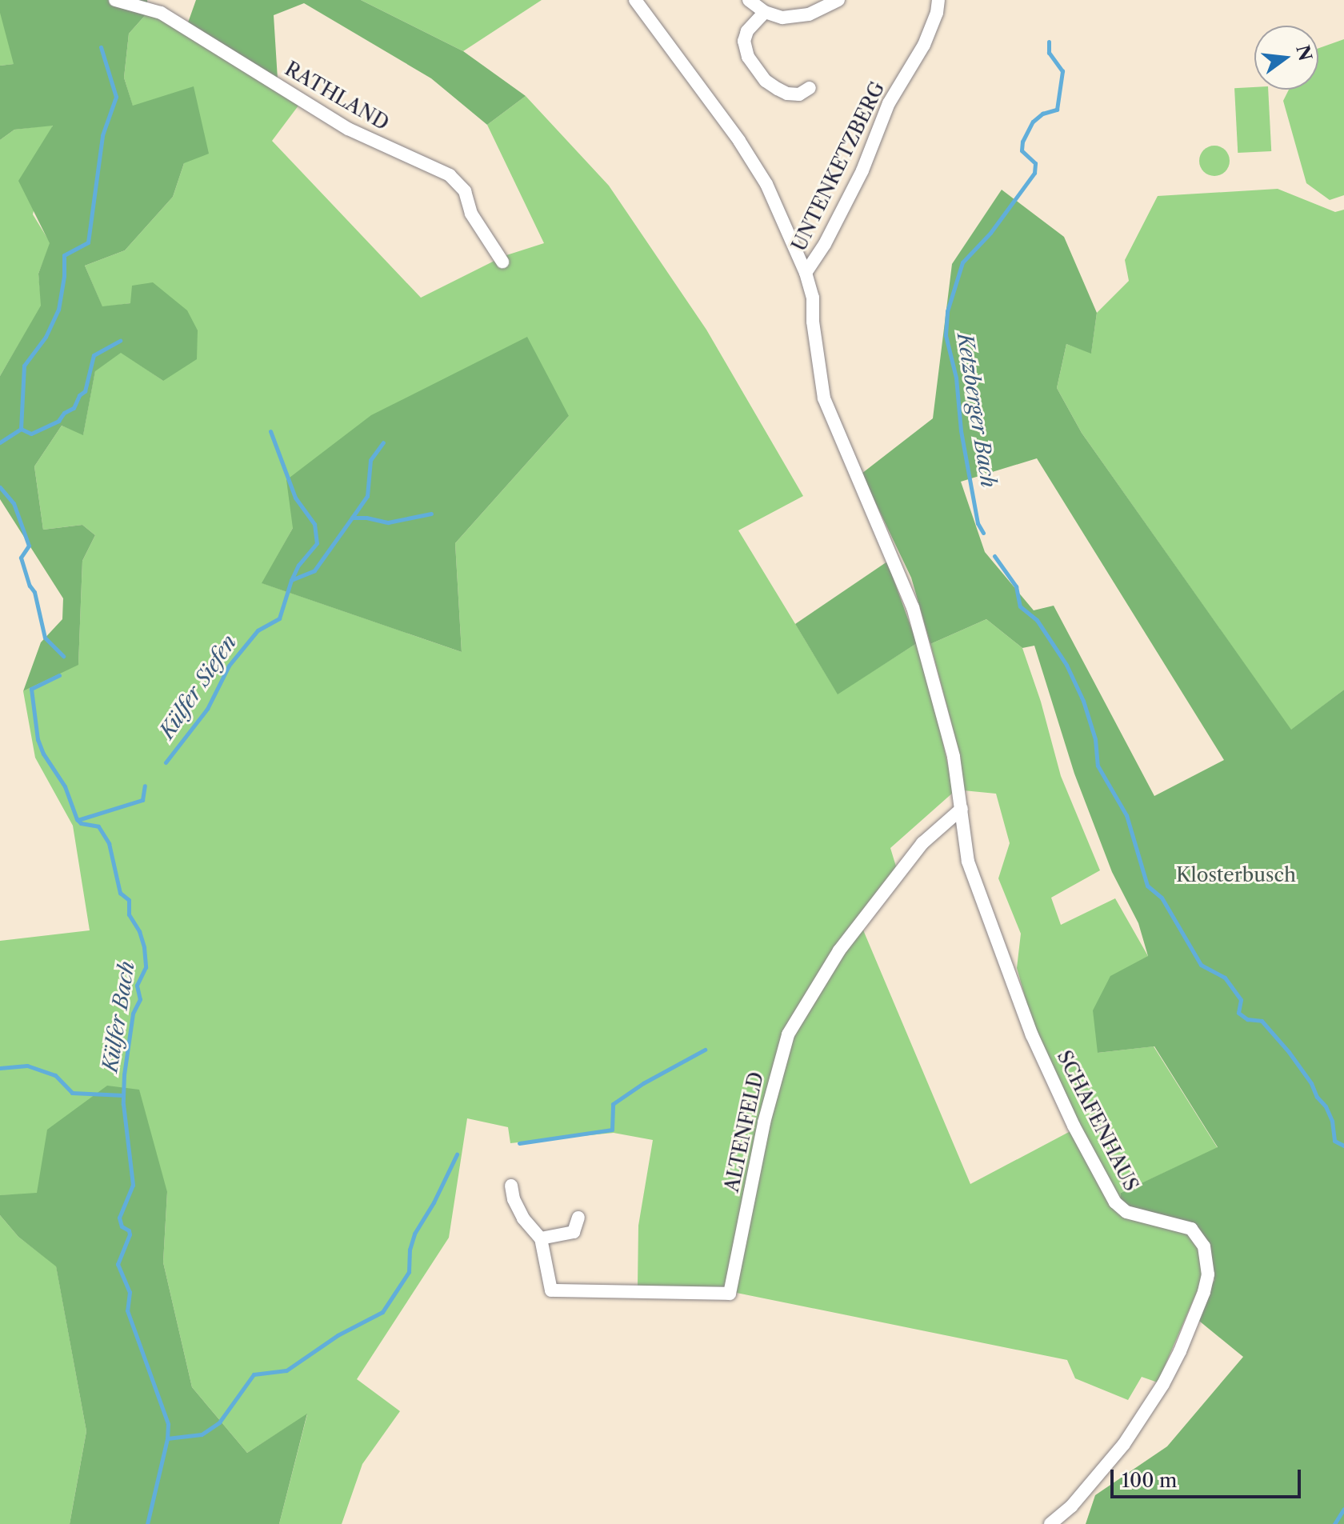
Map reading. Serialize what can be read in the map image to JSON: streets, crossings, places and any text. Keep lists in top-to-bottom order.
{
  "streets": {
    "street": [
      "RATHLAND",
      "UNTENKETZBERG",
      "SCHAFENHAUS",
      "ALTENFELD"
    ]
  },
  "crossings": [
    ["UNTENKETZBERG", "SCHAFENHAUS"],
    ["SCHAFENHAUS", "ALTENFELD"]
  ],
  "water": ["Ketzberger Bach", "Külfer Siefen", "Külfer Bach"],
  "parks": ["Klosterbusch"],
  "scale_bar": "100 m",
  "north": "right"
}
